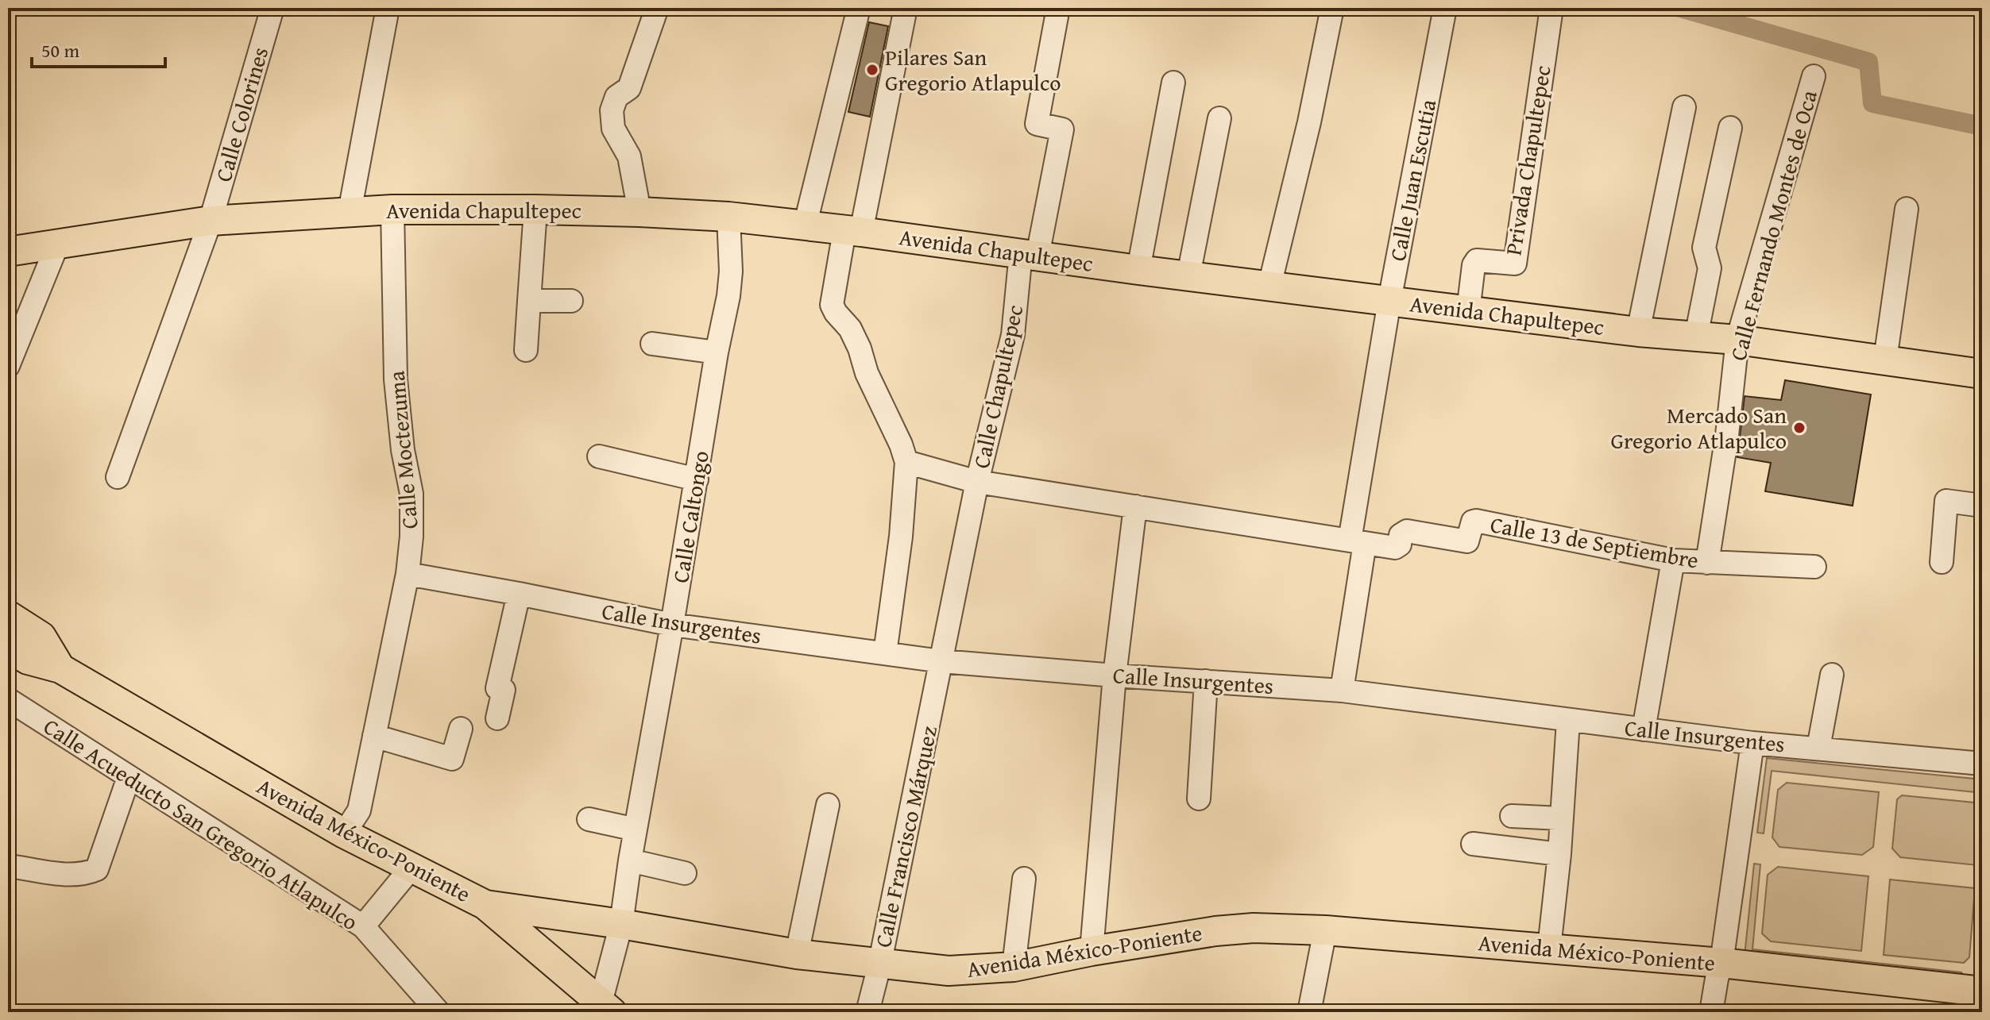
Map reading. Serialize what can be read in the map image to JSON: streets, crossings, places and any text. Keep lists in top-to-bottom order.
{
  "streets": {
    "main road": ["Avenida Chapultepec", "Avenida México-Poniente"],
    "street": [
      "Calle Colorines",
      "Privada Chapultepec",
      "Calle Juan Escutia",
      "Calle Fernando Montes de Oca",
      "Calle Chapultepec",
      "Calle Moctezuma",
      "Calle Caltongo",
      "Calle 13 de Septiembre",
      "Calle Insurgentes",
      "Calle Acueducto San Gregorio Atlapulco",
      "Calle Francisco Márquez"
    ]
  },
  "crossings": [
    ["Calle Colorines", "Avenida Chapultepec"],
    ["Privada Chapultepec", "Avenida Chapultepec"],
    ["Calle Juan Escutia", "Avenida Chapultepec"],
    ["Calle Juan Escutia", "Calle 13 de Septiembre"],
    ["Avenida Chapultepec", "Calle Fernando Montes de Oca"],
    ["Avenida Chapultepec", "Calle Chapultepec"],
    ["Avenida Chapultepec", "Calle Moctezuma"],
    ["Avenida Chapultepec", "Calle Caltongo"],
    ["Calle Fernando Montes de Oca", "Calle 13 de Septiembre"],
    ["Calle Chapultepec", "Calle 13 de Septiembre"],
    ["Calle Moctezuma", "Calle Insurgentes"],
    ["Calle Moctezuma", "Avenida México-Poniente"],
    ["Calle Caltongo", "Calle Insurgentes"],
    ["Calle Caltongo", "Avenida México-Poniente"],
    ["Calle Insurgentes", "Calle Francisco Márquez"],
    ["Calle Francisco Márquez", "Avenida México-Poniente"]
  ],
  "places": ["Pilares San Gregorio Atlapulco", "Mercado San Gregorio Atlapulco"],
  "scale_bar": "50 m"
}
